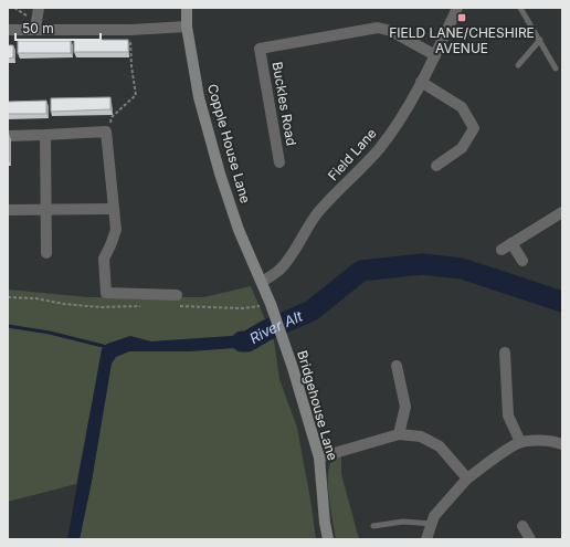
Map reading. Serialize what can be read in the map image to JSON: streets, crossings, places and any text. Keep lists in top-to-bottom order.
{
  "streets": {
    "street": [
      "Buckles Road",
      "Copple House Lane",
      "Field Lane",
      "Bridgehouse Lane"
    ]
  },
  "crossings": [
    ["Buckles Road", "Field Lane"],
    ["Copple House Lane", "Field Lane"],
    ["Copple House Lane", "Bridgehouse Lane"],
    ["Field Lane", "Bridgehouse Lane"]
  ],
  "water": ["River Alt"],
  "places": {
    "transit": ["FIELD LANE/CHESHIRE AVENUE"]
  },
  "scale_bar": "50 m"
}
